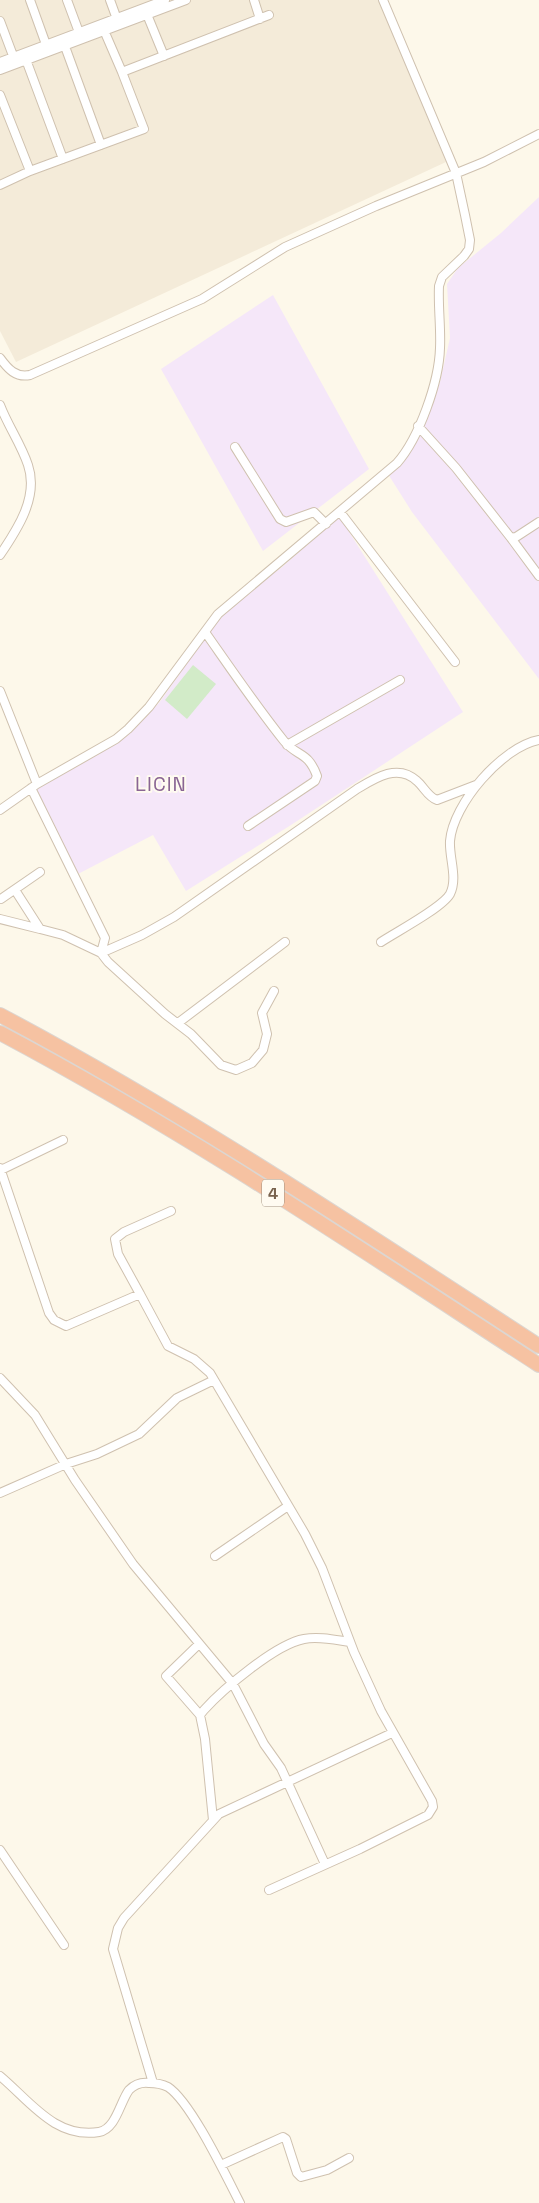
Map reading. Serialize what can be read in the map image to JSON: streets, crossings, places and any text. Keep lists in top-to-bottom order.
{
  "streets": {
    "highway": ["4"]
  },
  "districts": ["LICIN"]
}
